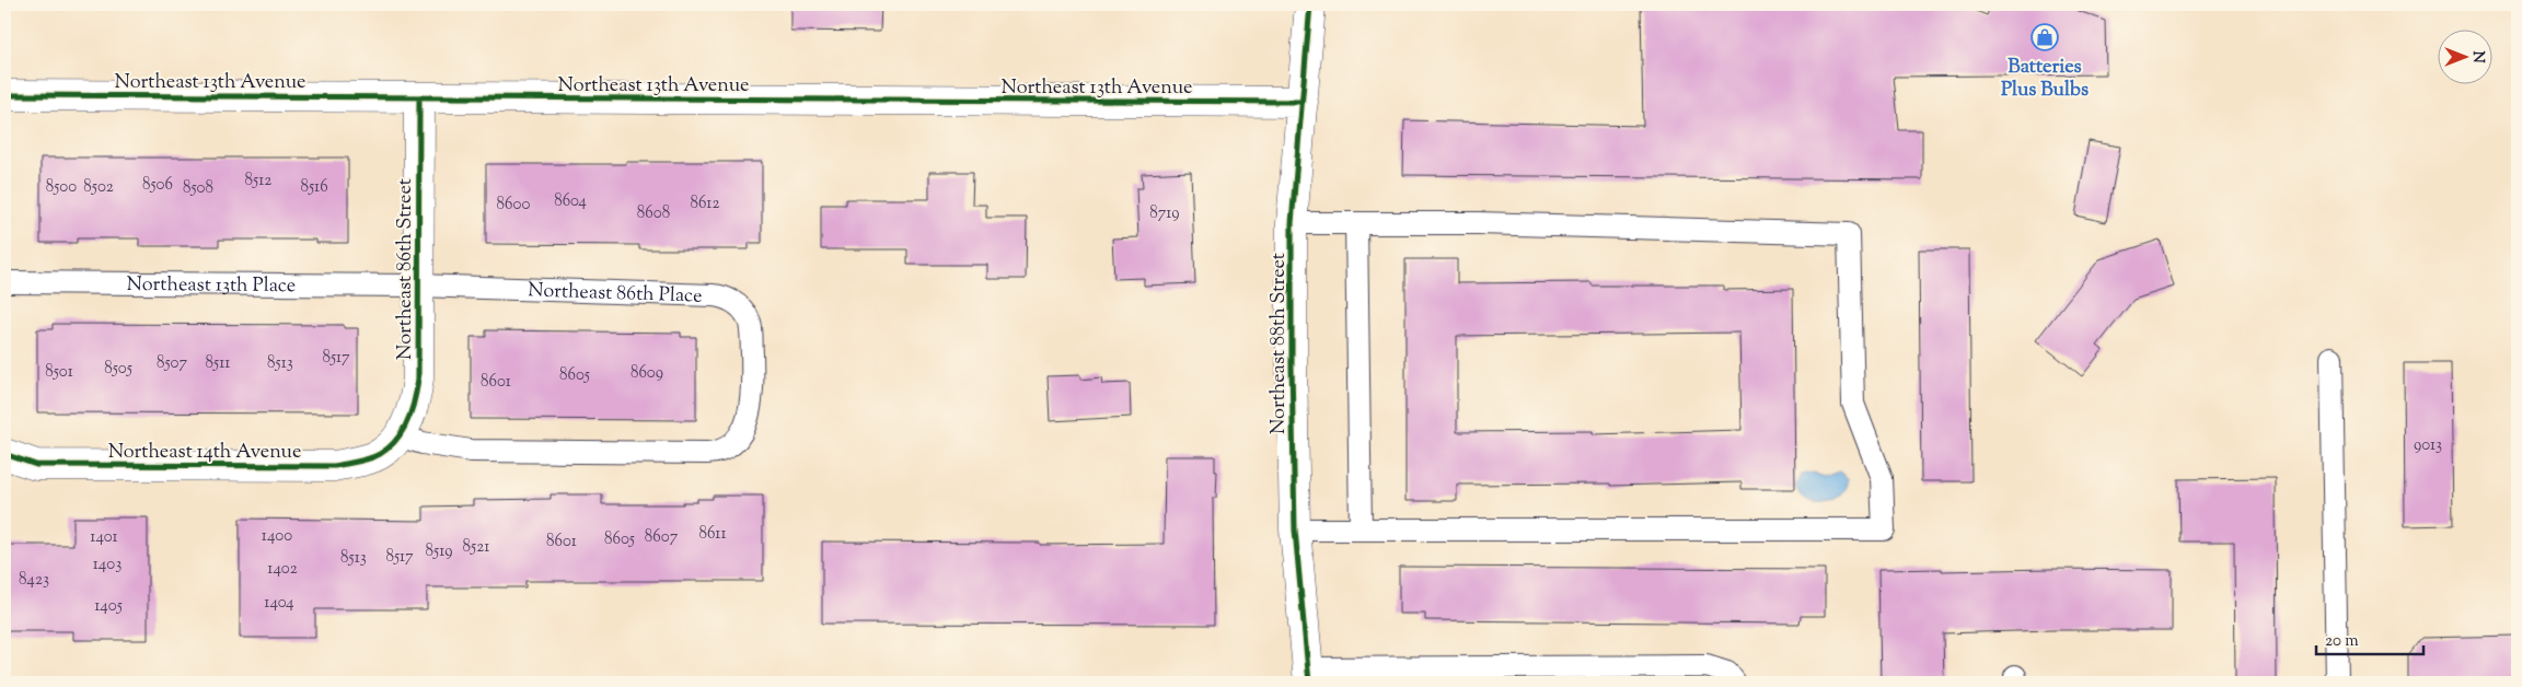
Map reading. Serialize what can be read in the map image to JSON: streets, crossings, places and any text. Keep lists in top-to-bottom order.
{
  "streets": {
    "street": [
      "Northeast 13th Avenue",
      "Northeast 86th Street",
      "Northeast 88th Street",
      "Northeast 14th Avenue"
    ],
    "lane": ["Northeast 13th Place", "Northeast 86th Place"]
  },
  "crossings": [
    ["Northeast 13th Avenue", "Northeast 86th Street"],
    ["Northeast 13th Avenue", "Northeast 88th Street"],
    ["Northeast 86th Street", "Northeast 13th Place"],
    ["Northeast 86th Street", "Northeast 86th Place"],
    ["Northeast 86th Street", "Northeast 14th Avenue"],
    ["Northeast 13th Place", "Northeast 86th Place"],
    ["Northeast 86th Place", "Northeast 14th Avenue"]
  ],
  "places": {
    "shop": ["Batteries Plus Bulbs"]
  },
  "house_numbers": [
    "8512",
    "8506",
    "8500",
    "8502",
    "8516",
    "8508",
    "8604",
    "8612",
    "8600",
    "8608",
    "8719",
    "8517",
    "8507",
    "8511",
    "8513",
    "8505",
    "8501",
    "8609",
    "8605",
    "8601",
    "9013",
    "8611",
    "1400",
    "1401",
    "8607",
    "8605",
    "8601",
    "8521",
    "8519",
    "8517",
    "8513",
    "1403",
    "1402",
    "8423",
    "1404",
    "1405"
  ],
  "scale_bar": "20 m",
  "north": "right"
}
